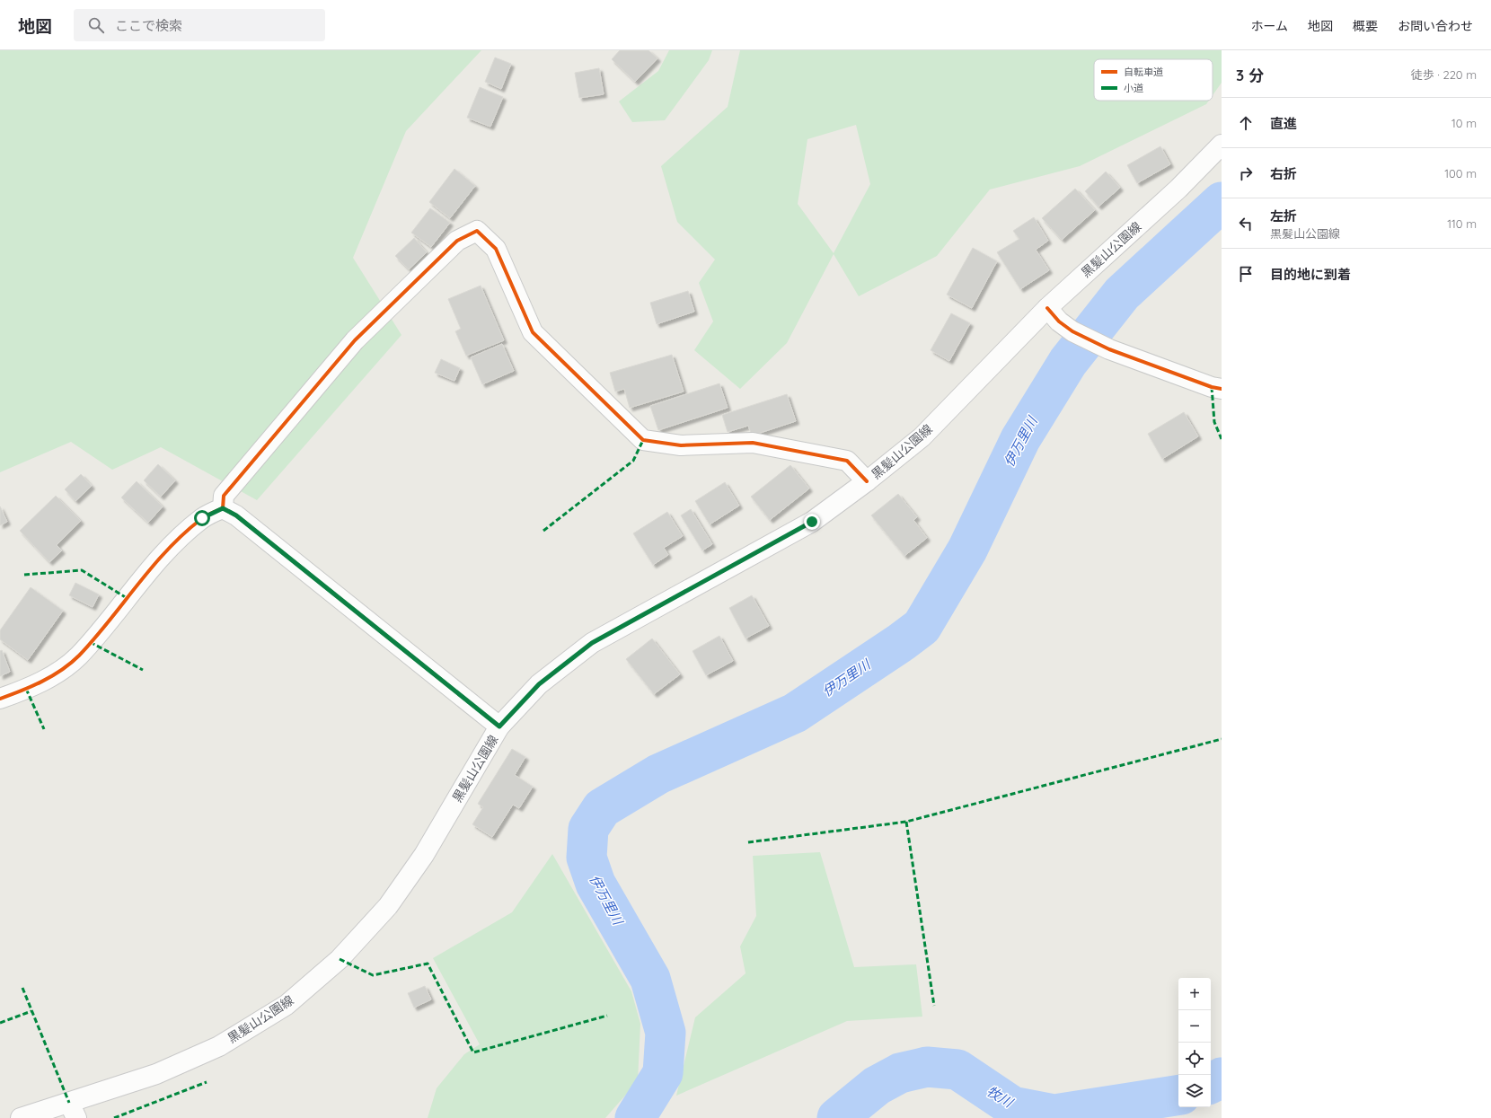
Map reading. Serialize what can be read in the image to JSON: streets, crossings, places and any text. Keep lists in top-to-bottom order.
{
  "streets": {
    "street": ["黒髪山公園線"]
  },
  "water": ["伊万里川", "牧川"],
  "legend": ["自転車道", "小道"],
  "page": {
    "header": "地図",
    "search": "ここで検索",
    "nav": [
      "ホーム",
      "地図",
      "概要",
      "お問い合わせ"
    ],
    "heading": ["3 分", "徒歩 · 220 m"],
    "list": [
      ["直進", "10 m"],
      ["右折", "100 m"],
      ["左折", "黒髪山公園線", "110 m"],
      "目的地に到着"
    ],
    "map_buttons": ["+", "−"]
  }
}
